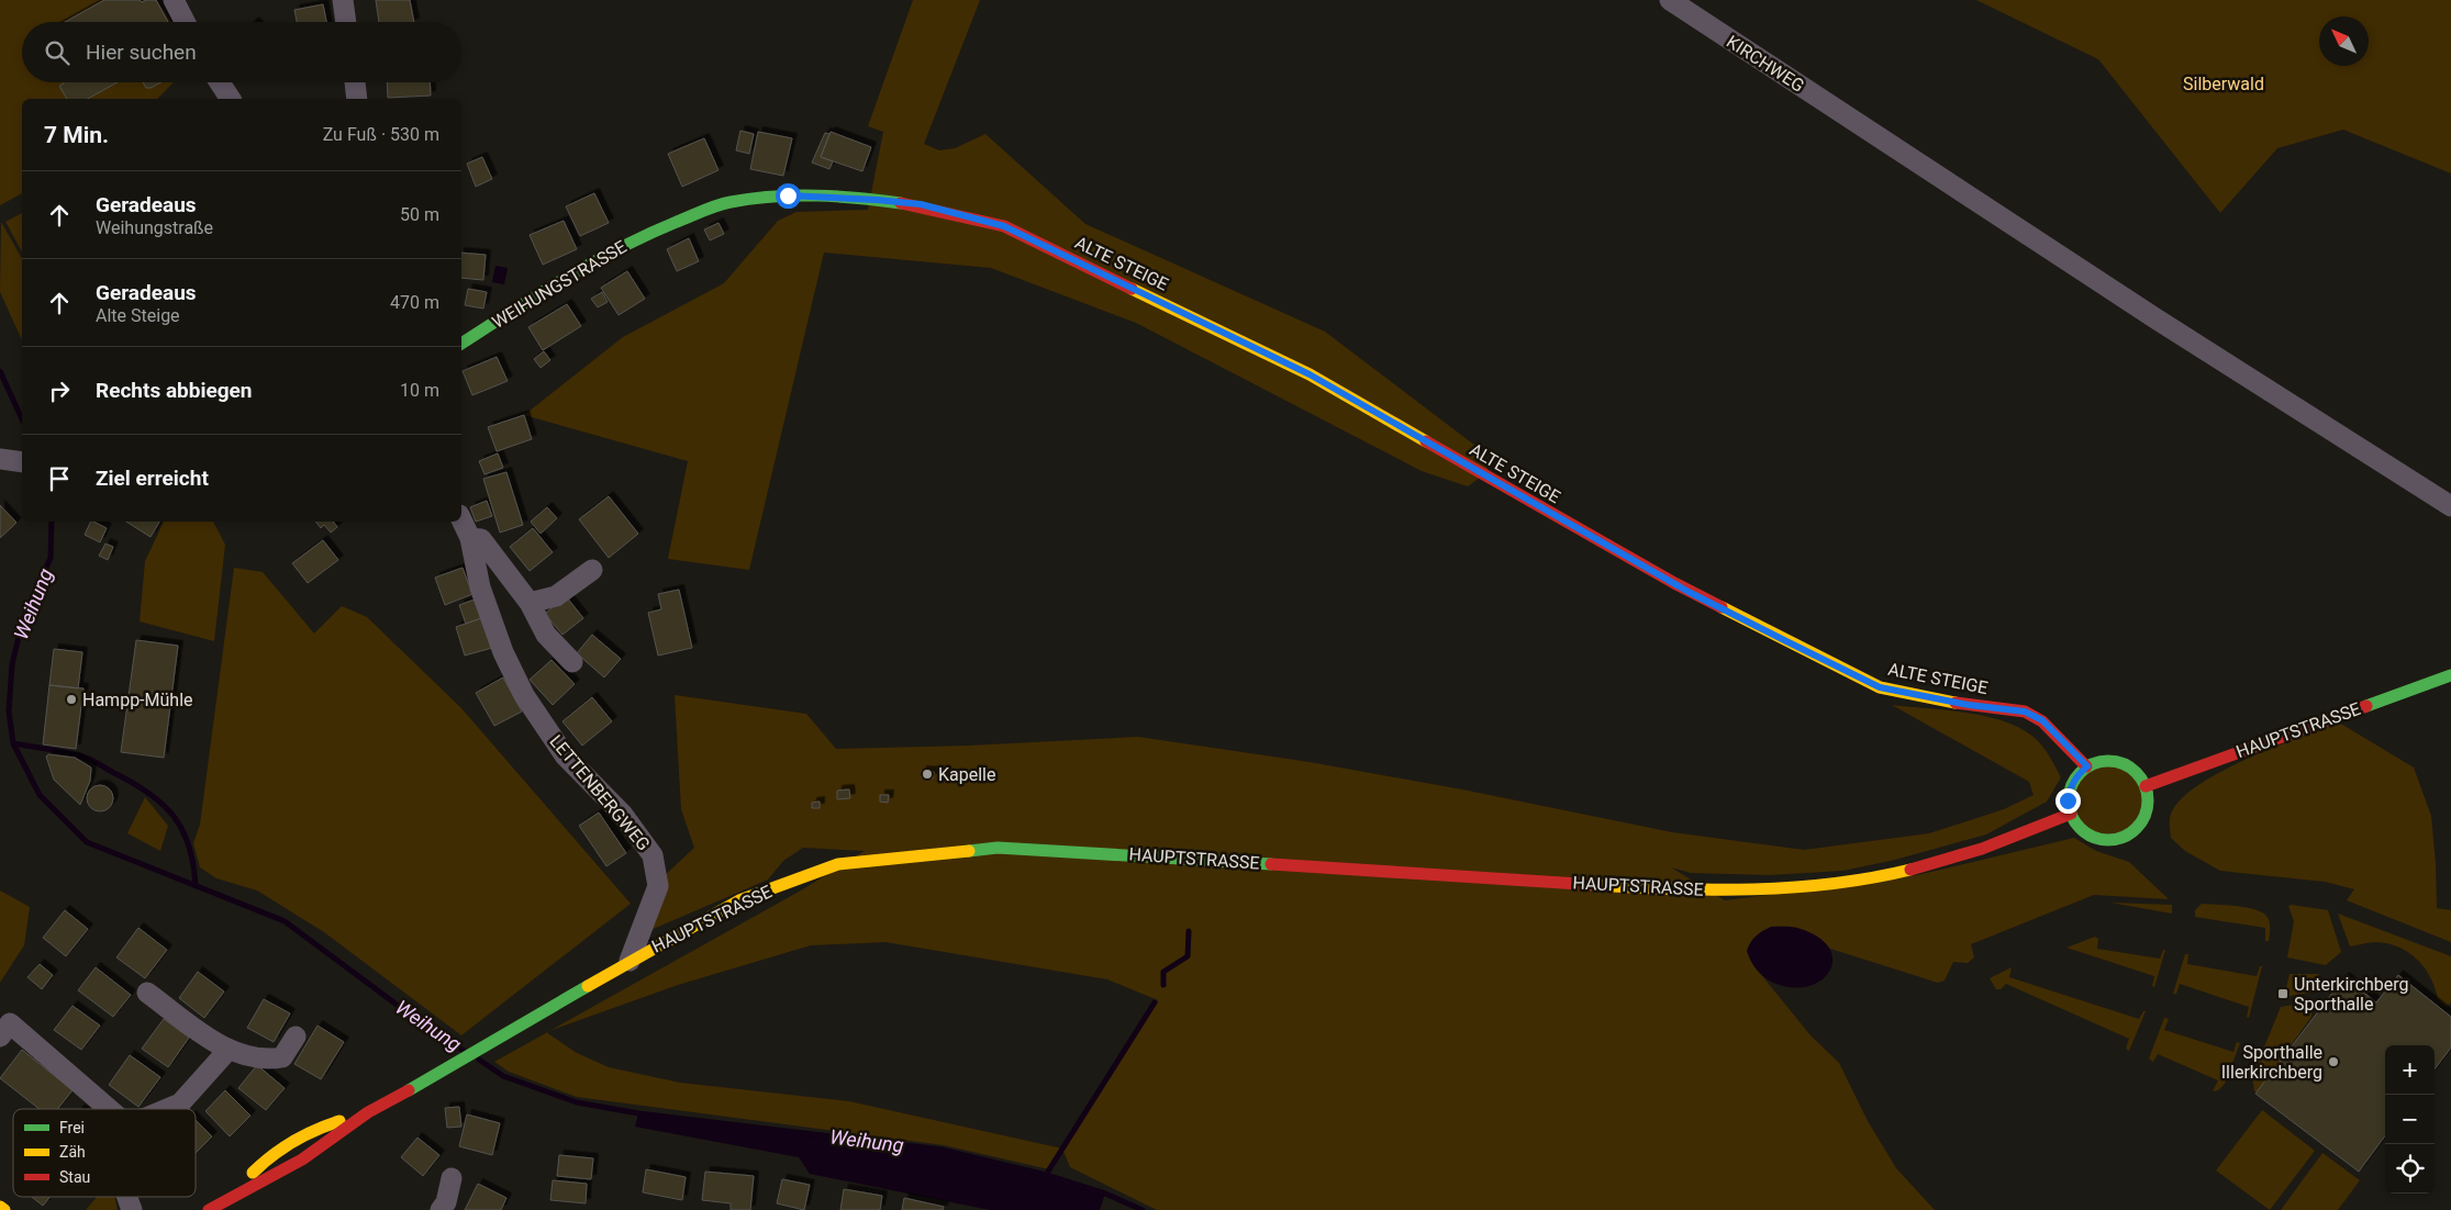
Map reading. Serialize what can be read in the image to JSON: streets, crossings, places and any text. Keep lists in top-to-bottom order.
{
  "streets": {
    "main road": ["ALTE STEIGE", "WEIHUNGSTRASSE", "HAUPTSTRASSE"],
    "street": ["KIRCHWEG", "LETTENBERGWEG"]
  },
  "crossings": [
    ["ALTE STEIGE", "WEIHUNGSTRASSE"],
    ["ALTE STEIGE", "HAUPTSTRASSE"],
    ["HAUPTSTRASSE", "LETTENBERGWEG"]
  ],
  "water": ["Weihung"],
  "parks": ["Silberwald"],
  "places": {
    "other": ["Hampp-Mühle", "Kapelle", "Sporthalle Illerkirchberg"],
    "transit": ["Unterkirchberg Sporthalle"]
  },
  "legend": ["Frei", "Zäh", "Stau"],
  "north": "top left",
  "page": {
    "search": "Hier suchen",
    "heading": ["7 Min.", "Zu Fuß · 530 m"],
    "list": [
      ["Geradeaus", "Weihungstraße", "50 m"],
      ["Geradeaus", "Alte Steige", "470 m"],
      ["Rechts abbiegen", "10 m"],
      "Ziel erreicht"
    ],
    "map_buttons": ["+", "−"]
  }
}
